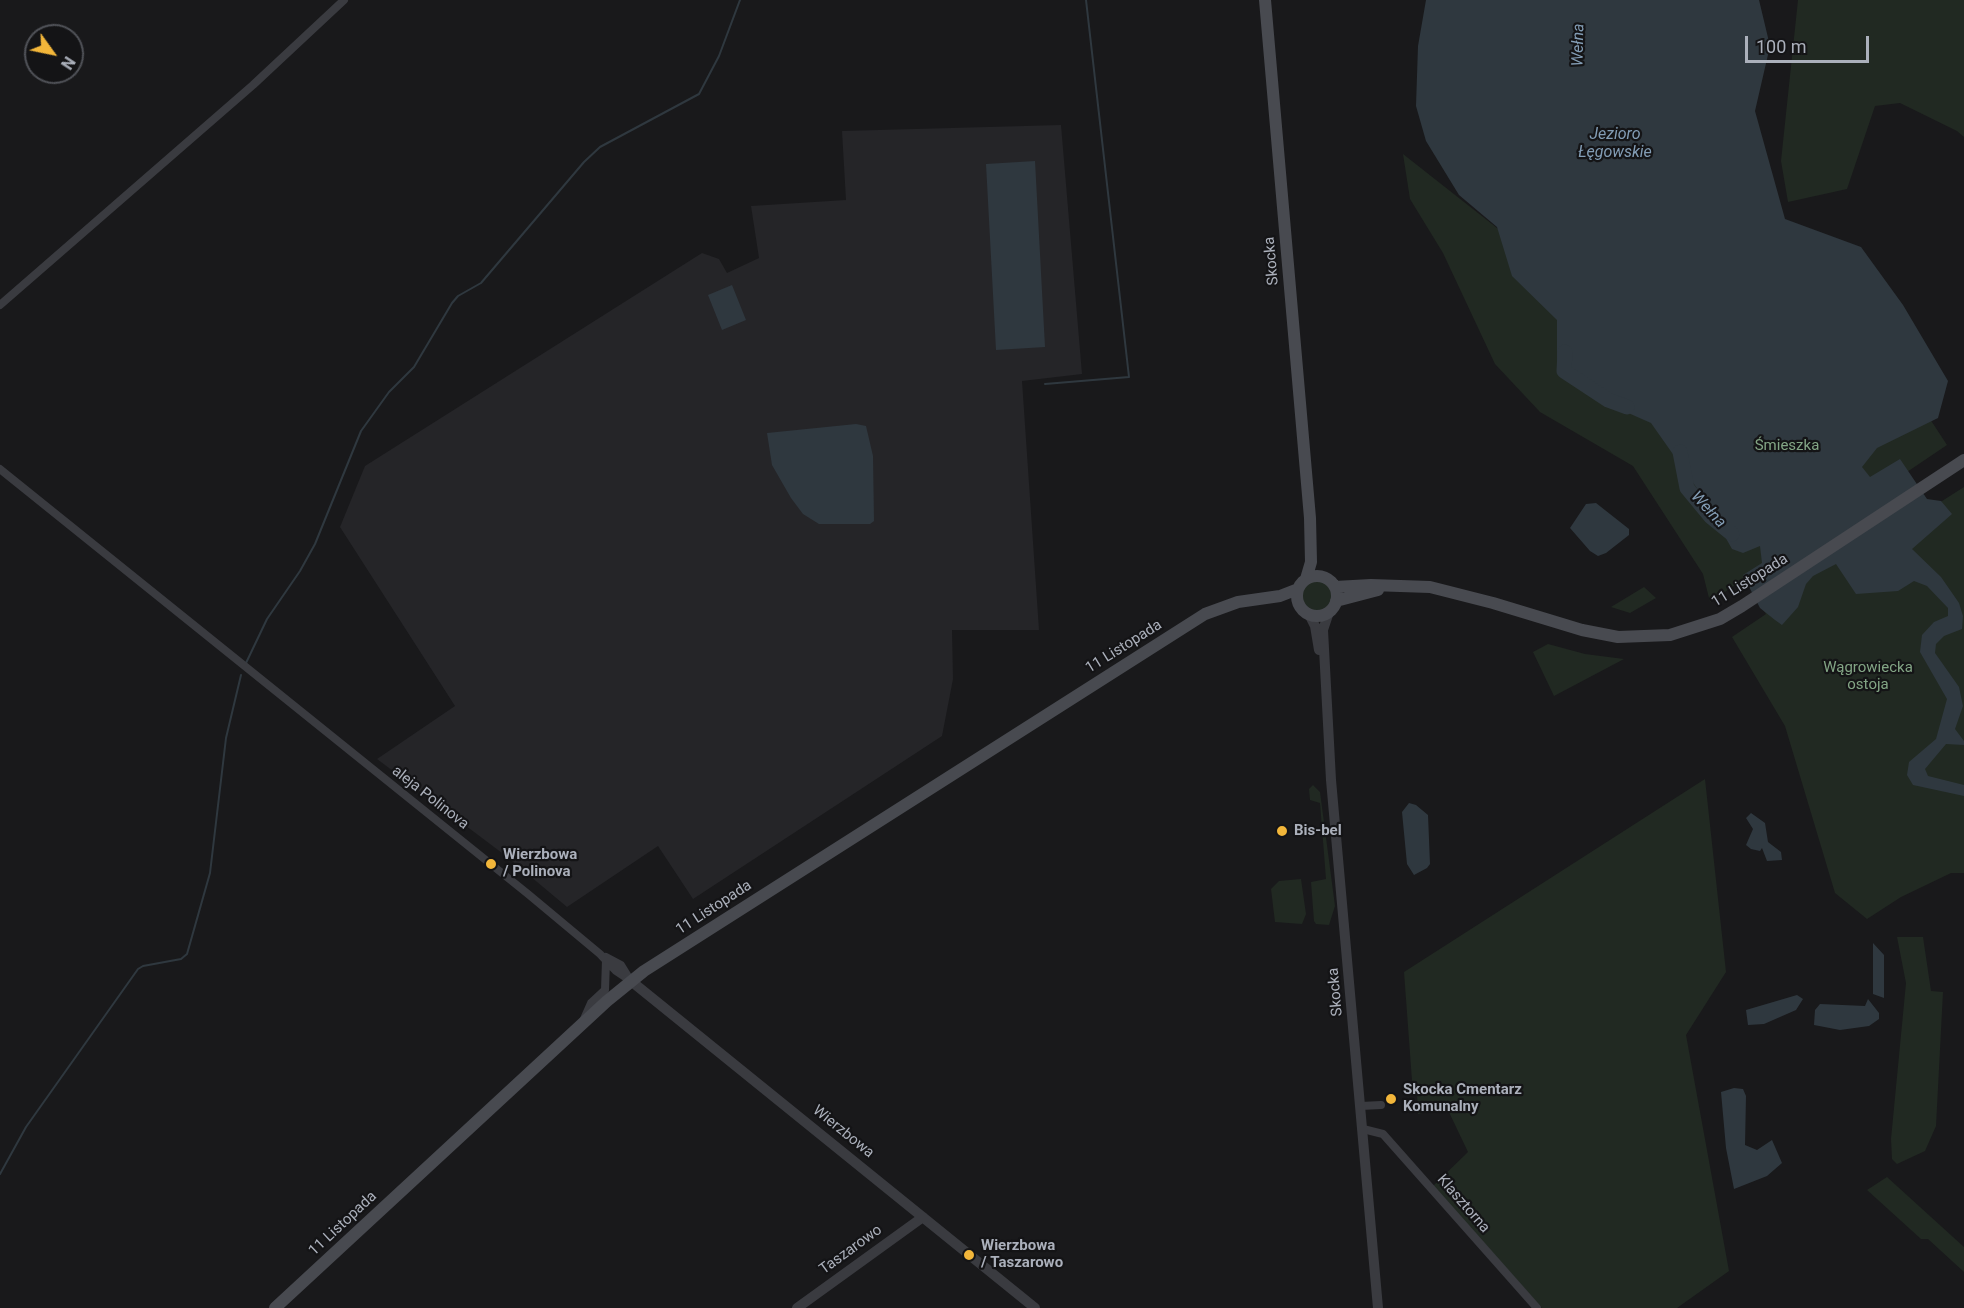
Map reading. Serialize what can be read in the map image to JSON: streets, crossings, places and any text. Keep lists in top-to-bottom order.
{
  "streets": {
    "main road": ["Skocka", "11 Listopada"],
    "street": [
      "aleja Polinova",
      "Wierzbowa",
      "Klasztorna",
      "Taszarowo"
    ]
  },
  "crossings": [
    ["Skocka", "11 Listopada"],
    ["Skocka", "Klasztorna"],
    ["11 Listopada", "aleja Polinova"],
    ["11 Listopada", "Wierzbowa"],
    ["aleja Polinova", "Wierzbowa"],
    ["Wierzbowa", "Taszarowo"]
  ],
  "water": ["Wełna", "Jezioro Łęgowskie"],
  "parks": ["Śmieszka", "Wągrowiecka ostoja"],
  "places": [
    "Bis-bel",
    "Wierzbowa / Polinova",
    "Skocka Cmentarz Komunalny",
    "Wierzbowa / Taszarowo"
  ],
  "scale_bar": "100 m",
  "north": "bottom right"
}
